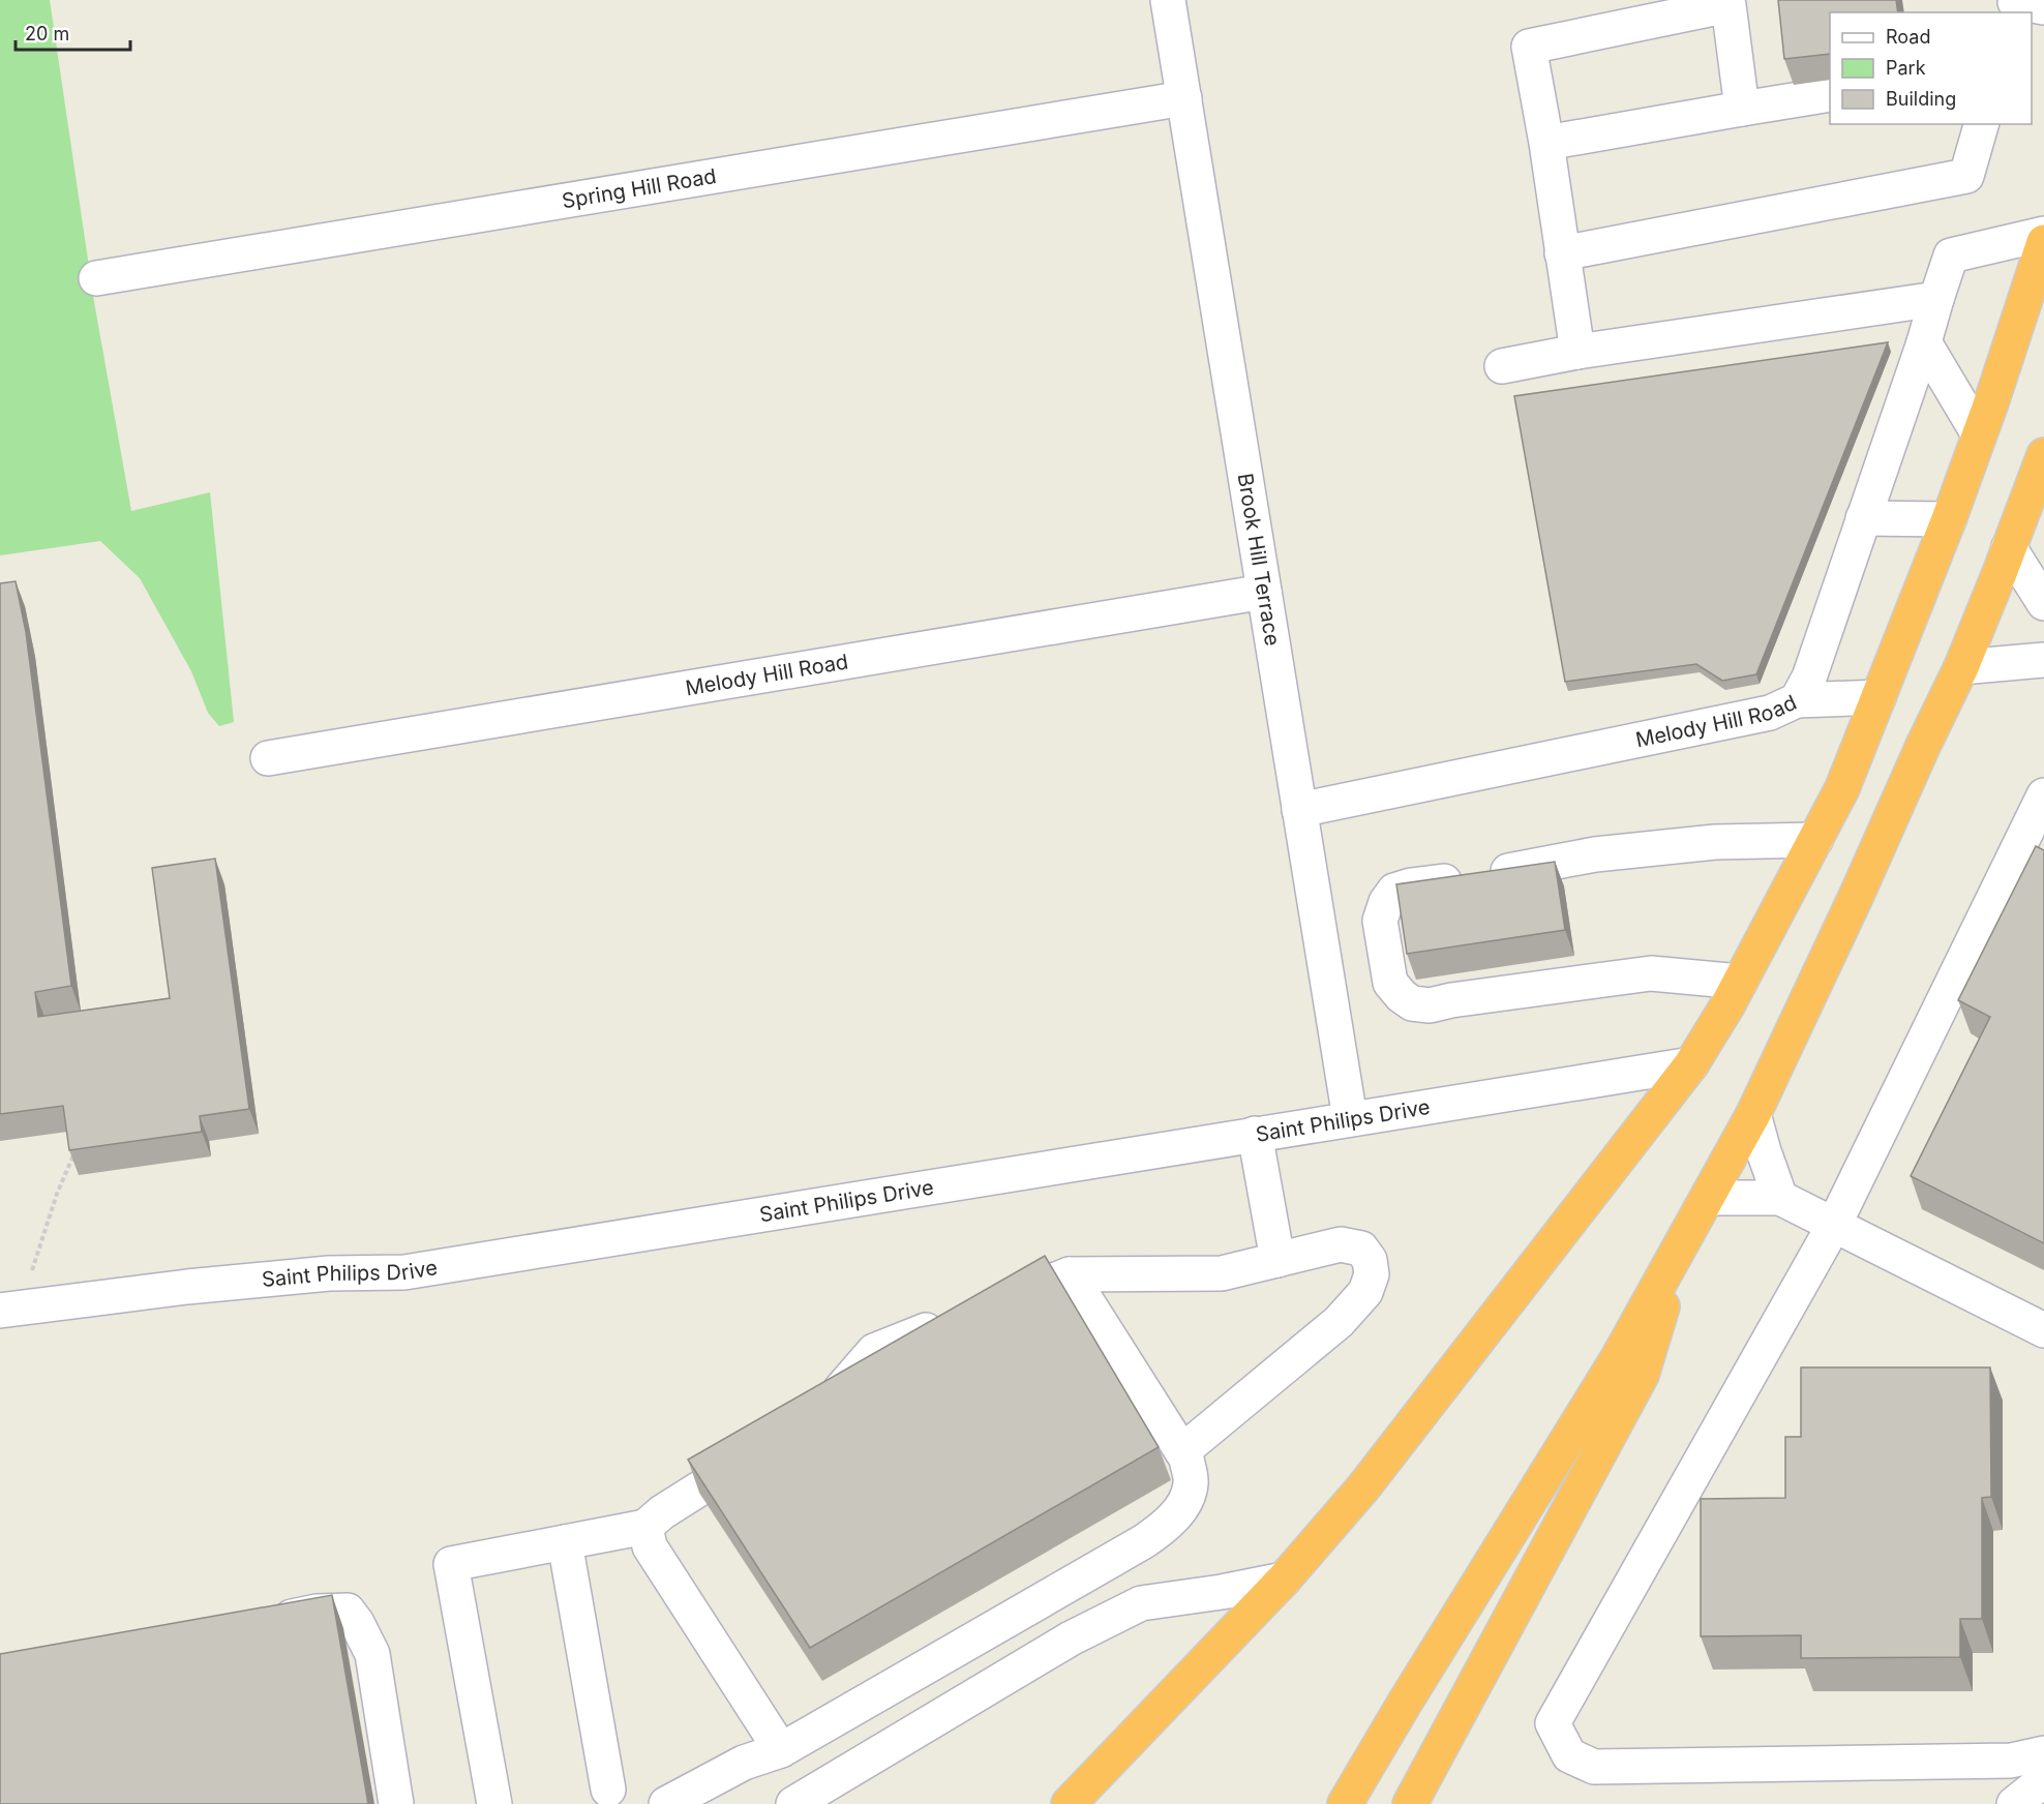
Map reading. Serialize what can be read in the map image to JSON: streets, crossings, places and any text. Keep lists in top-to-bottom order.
{
  "streets": {
    "street": [
      "Spring Hill Road",
      "Brook Hill Terrace",
      "Melody Hill Road",
      "Saint Philips Drive"
    ]
  },
  "crossings": [
    ["Spring Hill Road", "Brook Hill Terrace"],
    ["Brook Hill Terrace", "Melody Hill Road"],
    ["Brook Hill Terrace", "Saint Philips Drive"]
  ],
  "legend": ["Road", "Park", "Building"],
  "scale_bar": "20 m"
}
